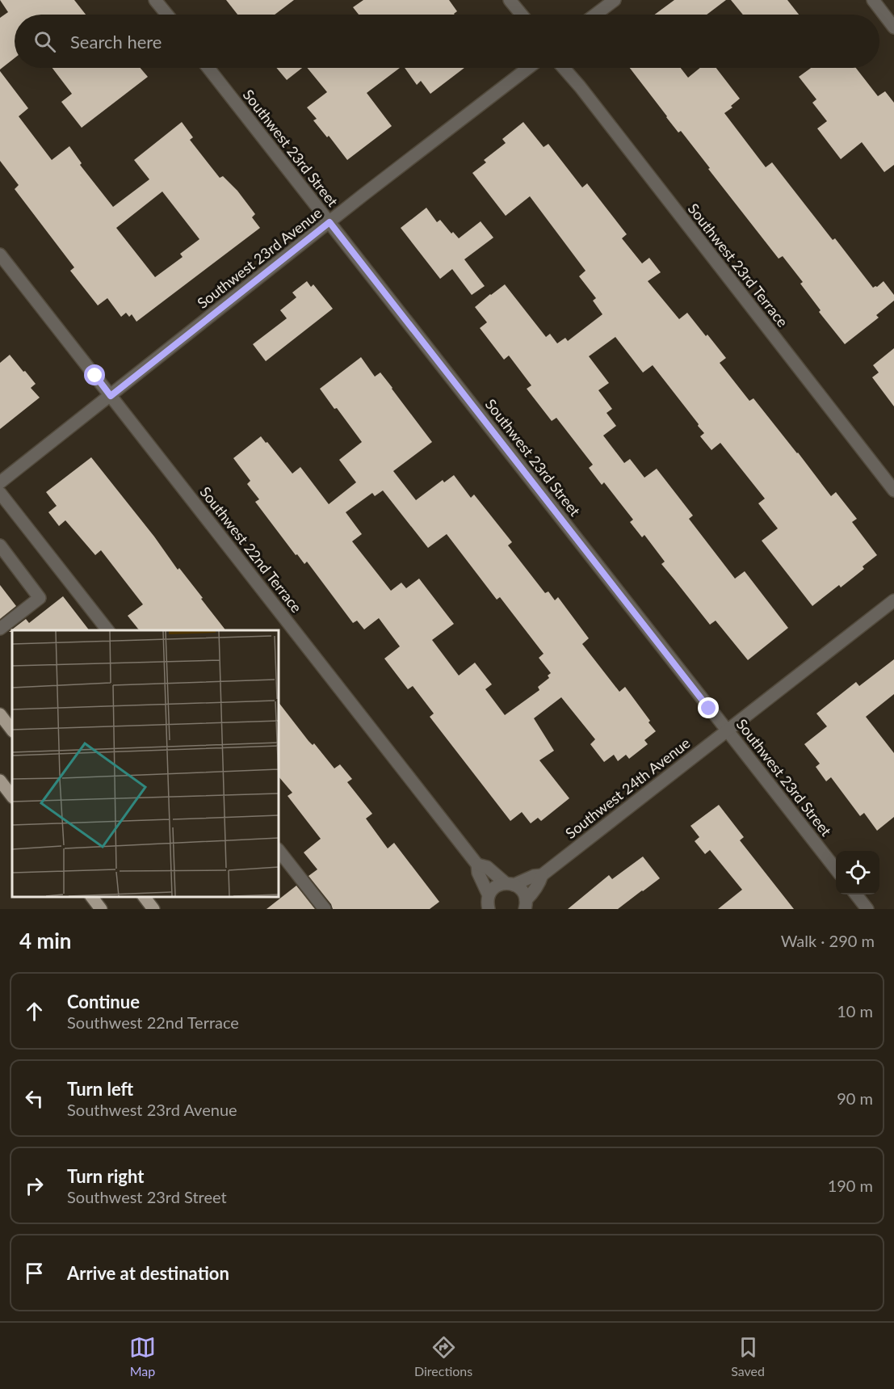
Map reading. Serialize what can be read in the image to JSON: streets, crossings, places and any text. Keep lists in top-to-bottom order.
{
  "streets": {
    "street": [
      "Southwest 23rd Street",
      "Southwest 23rd Avenue",
      "Southwest 23rd Terrace",
      "Southwest 22nd Terrace",
      "Southwest 24th Avenue"
    ]
  },
  "crossings": [
    ["Southwest 23rd Street", "Southwest 23rd Avenue"],
    ["Southwest 23rd Street", "Southwest 24th Avenue"],
    ["Southwest 23rd Avenue", "Southwest 22nd Terrace"],
    ["Southwest 22nd Terrace", "Southwest 24th Avenue"]
  ],
  "page": {
    "search": "Search here",
    "heading": ["4 min", "Walk · 290 m"],
    "list": [
      ["Continue", "Southwest 22nd Terrace", "10 m"],
      ["Turn left", "Southwest 23rd Avenue", "90 m"],
      ["Turn right", "Southwest 23rd Street", "190 m"],
      "Arrive at destination"
    ],
    "nav": ["Map", "Directions", "Saved"]
  }
}
